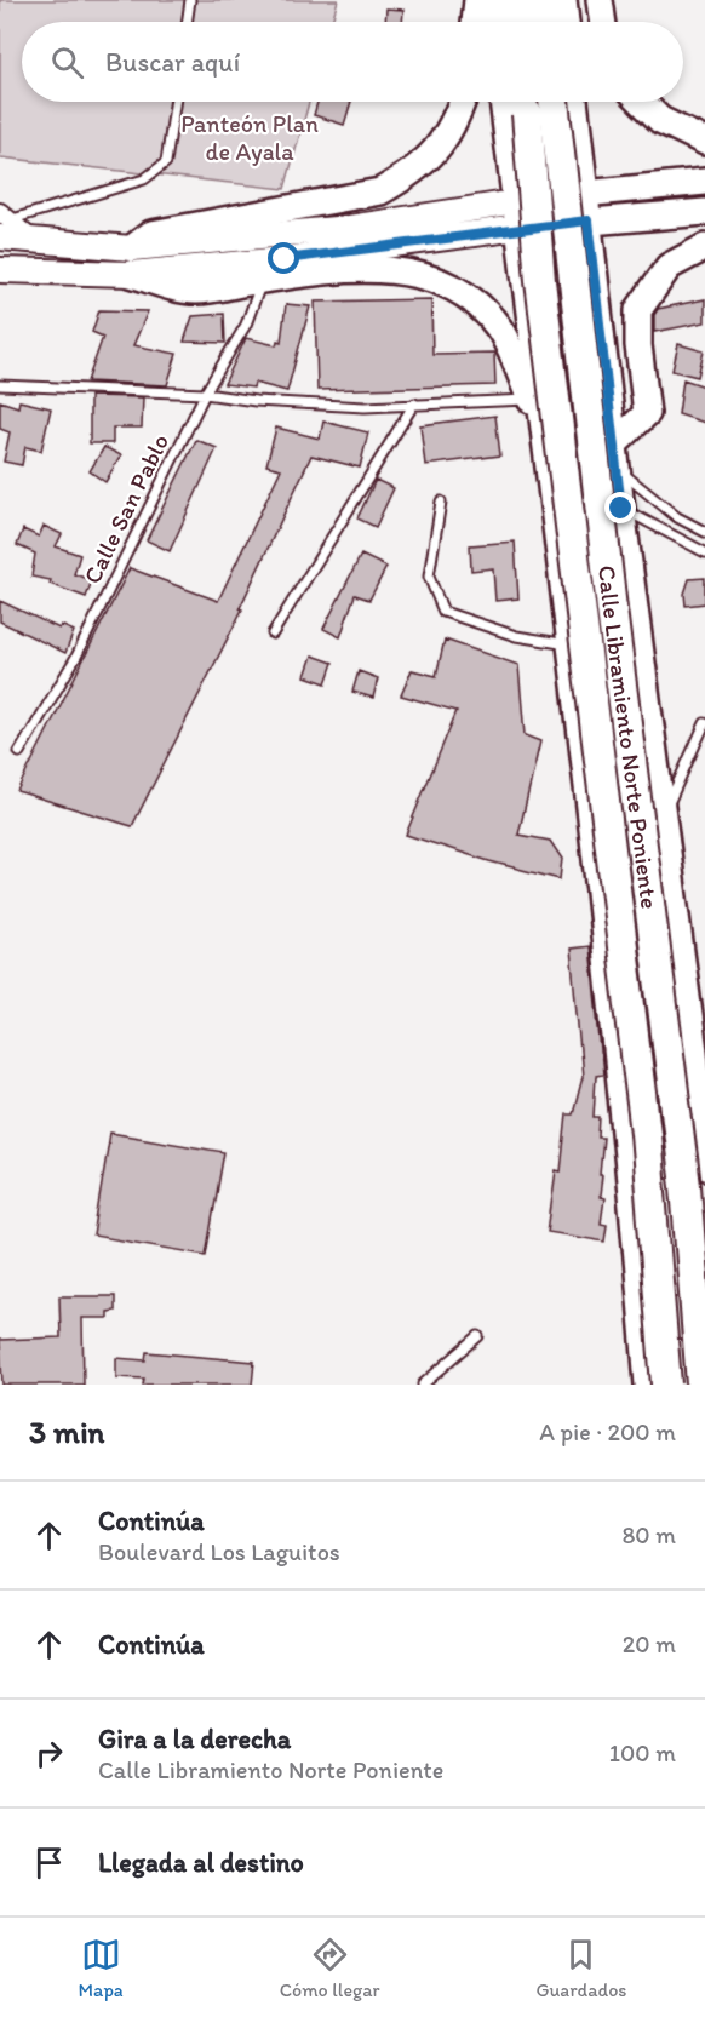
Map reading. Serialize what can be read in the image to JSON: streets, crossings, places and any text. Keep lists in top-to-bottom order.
{
  "streets": {
    "highway": ["Calle Libramiento Norte Poniente"],
    "lane": ["Calle San Pablo"]
  },
  "parks": ["Panteón Plan de Ayala"],
  "page": {
    "search": "Buscar aquí",
    "heading": ["3 min", "A pie · 200 m"],
    "list": [
      ["Continúa", "Boulevard Los Laguitos", "80 m"],
      ["Continúa", "20 m"],
      ["Gira a la derecha", "Calle Libramiento Norte Poniente", "100 m"],
      "Llegada al destino"
    ],
    "nav": ["Mapa", "Cómo llegar", "Guardados"]
  }
}
